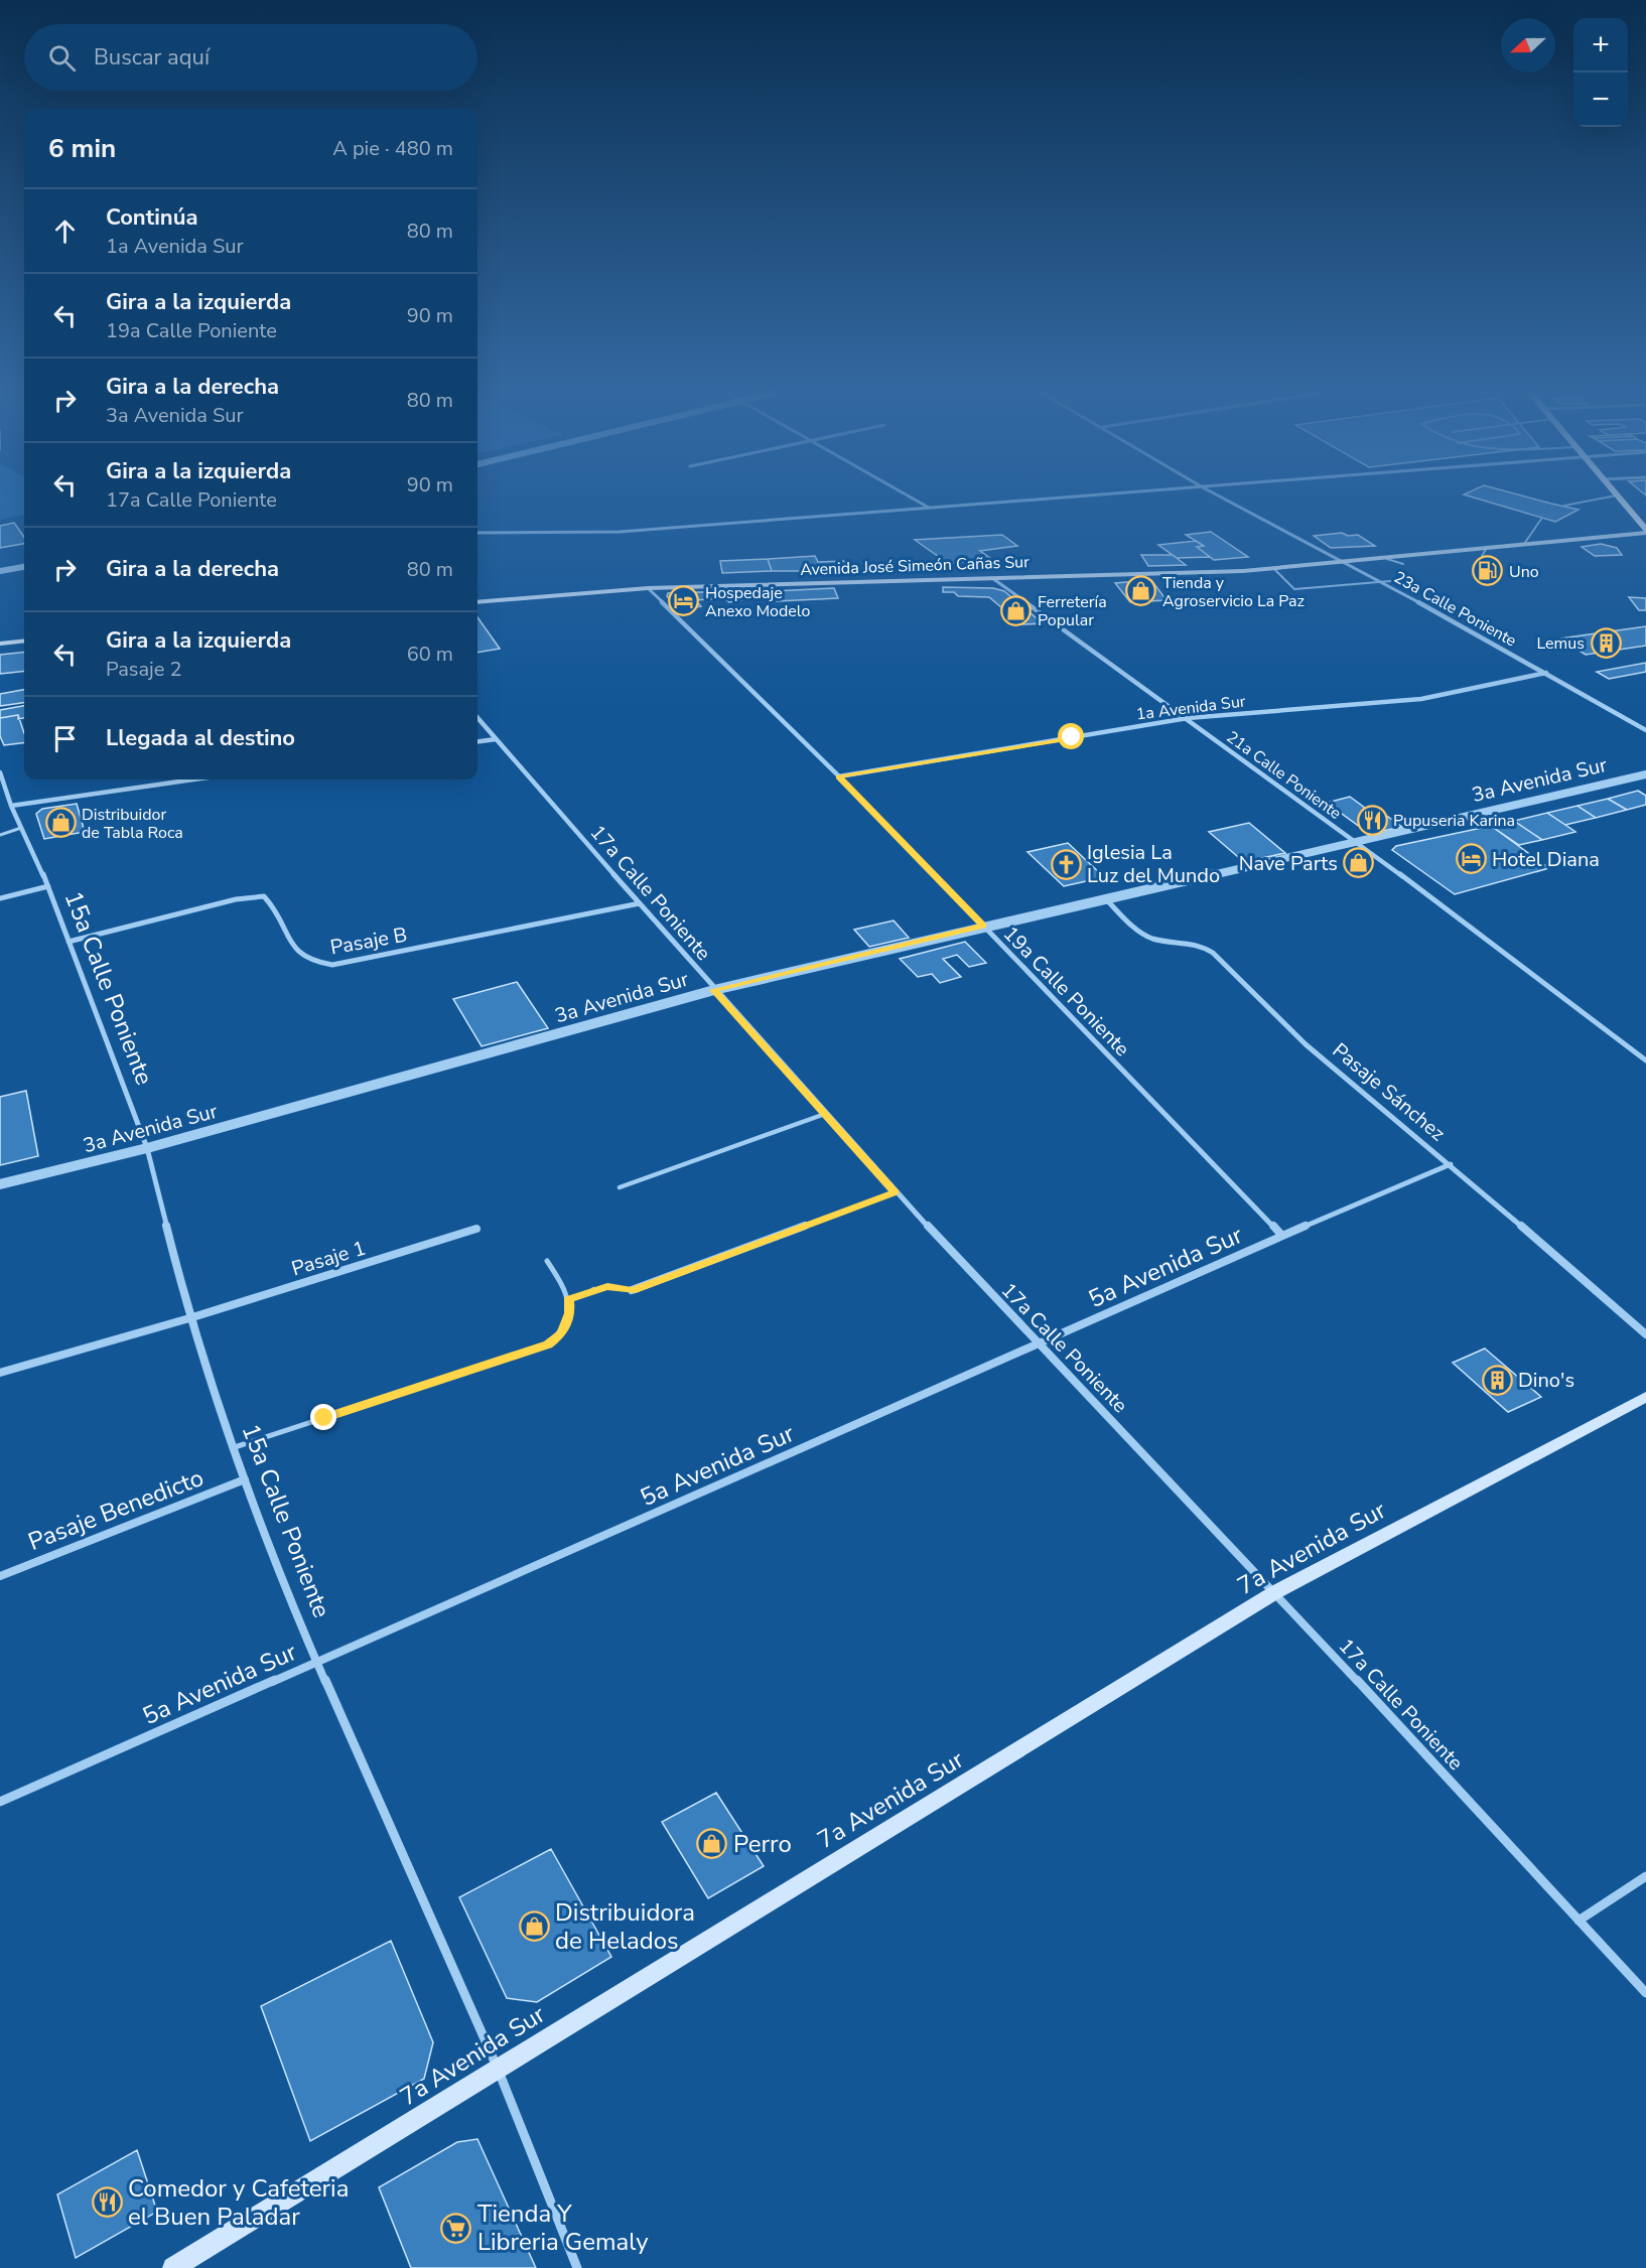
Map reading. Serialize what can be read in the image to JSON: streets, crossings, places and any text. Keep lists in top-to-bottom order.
{
  "streets": {
    "main road": ["Avenida José Simeón Cañas Sur", "7a Avenida Sur"],
    "street": [
      "23a Calle Poniente",
      "1a Avenida Sur",
      "21a Calle Poniente",
      "3a Avenida Sur",
      "17a Calle Poniente",
      "Pasaje B",
      "15a Calle Poniente",
      "19a Calle Poniente",
      "Pasaje Sánchez",
      "Pasaje 1",
      "5a Avenida Sur",
      "Pasaje Benedicto"
    ]
  },
  "crossings": [
    ["Avenida José Simeón Cañas Sur", "23a Calle Poniente"],
    ["Avenida José Simeón Cañas Sur", "21a Calle Poniente"],
    ["Avenida José Simeón Cañas Sur", "19a Calle Poniente"],
    ["23a Calle Poniente", "1a Avenida Sur"],
    ["1a Avenida Sur", "21a Calle Poniente"],
    ["1a Avenida Sur", "19a Calle Poniente"],
    ["21a Calle Poniente", "3a Avenida Sur"],
    ["3a Avenida Sur", "17a Calle Poniente"],
    ["3a Avenida Sur", "15a Calle Poniente"],
    ["3a Avenida Sur", "19a Calle Poniente"],
    ["3a Avenida Sur", "Pasaje Sánchez"],
    ["17a Calle Poniente", "Pasaje B"],
    ["17a Calle Poniente", "5a Avenida Sur"],
    ["17a Calle Poniente", "7a Avenida Sur"],
    ["Pasaje B", "15a Calle Poniente"],
    ["15a Calle Poniente", "Pasaje 1"],
    ["15a Calle Poniente", "5a Avenida Sur"],
    ["15a Calle Poniente", "Pasaje Benedicto"],
    ["15a Calle Poniente", "7a Avenida Sur"],
    ["19a Calle Poniente", "5a Avenida Sur"],
    ["Pasaje Sánchez", "5a Avenida Sur"]
  ],
  "places": {
    "fuel station": ["Uno"],
    "shop": [
      "Tienda y Agroservicio La Paz",
      "Ferretería Popular",
      "Distribuidor de Tabla Roca",
      "Nave Parts",
      "Perro",
      "Distribuidora de Helados"
    ],
    "hotel": ["Hospedaje Anexo Modelo", "Hotel Diana"],
    "building": ["Lemus", "Dino's"],
    "restaurant": ["Pupuseria Karina", "Comedor y Cafeteria el Buen Paladar"],
    "church": ["Iglesia La Luz del Mundo"],
    "supermarket": ["Tienda Y Libreria Gemaly"]
  },
  "north": "left",
  "page": {
    "map_buttons": ["+", "−"],
    "search": "Buscar aquí",
    "heading": ["6 min", "A pie · 480 m"],
    "list": [
      ["Continúa", "1a Avenida Sur", "80 m"],
      ["Gira a la izquierda", "19a Calle Poniente", "90 m"],
      ["Gira a la derecha", "3a Avenida Sur", "80 m"],
      ["Gira a la izquierda", "17a Calle Poniente", "90 m"],
      ["Gira a la derecha", "80 m"],
      ["Gira a la izquierda", "Pasaje 2", "60 m"],
      "Llegada al destino"
    ]
  }
}
